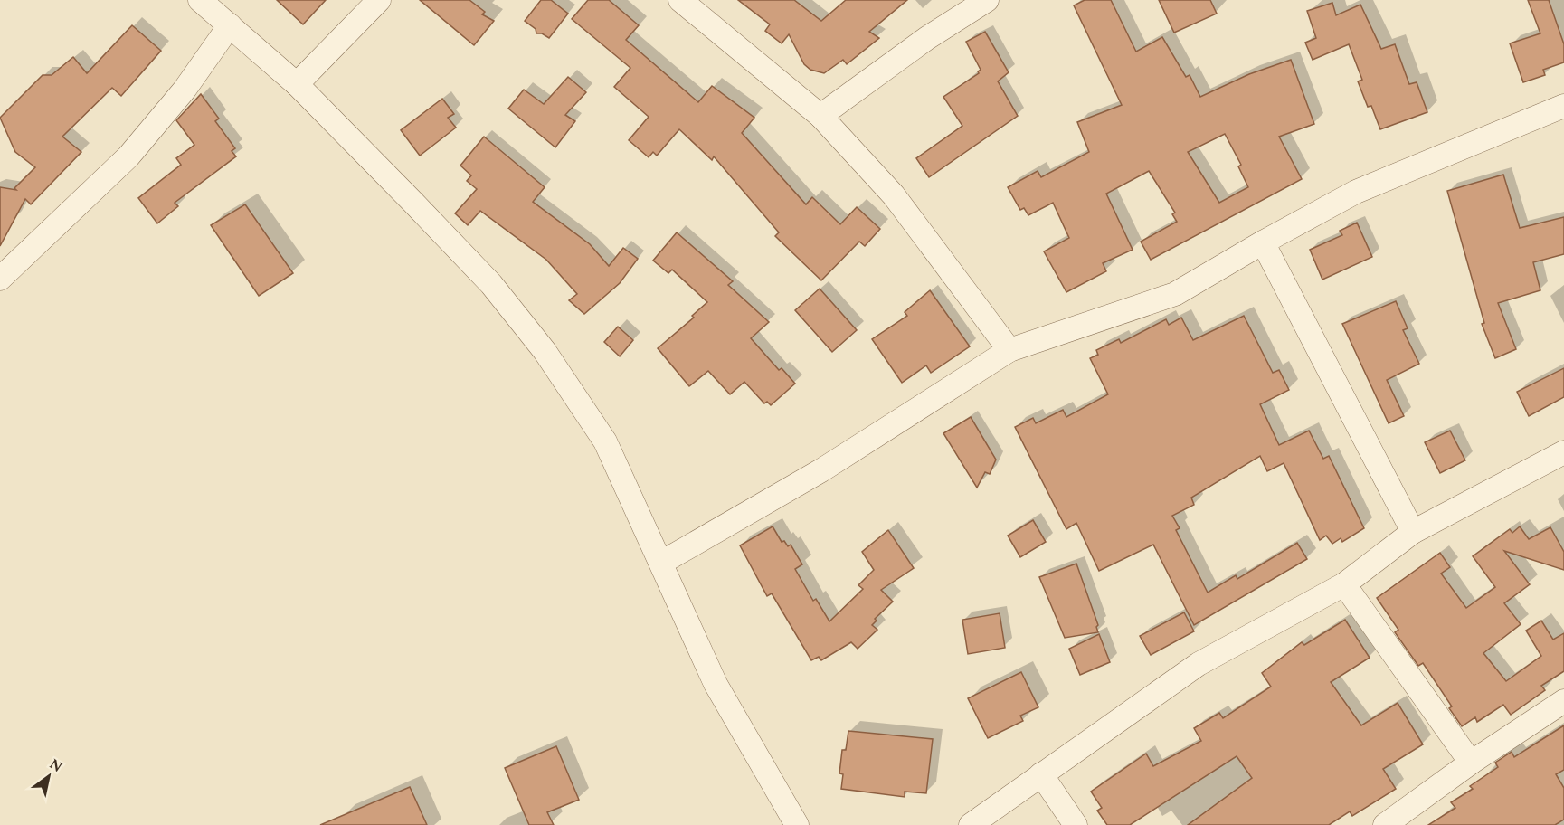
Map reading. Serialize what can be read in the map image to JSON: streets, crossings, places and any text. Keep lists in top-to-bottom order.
{
  "north": "top right"
}
